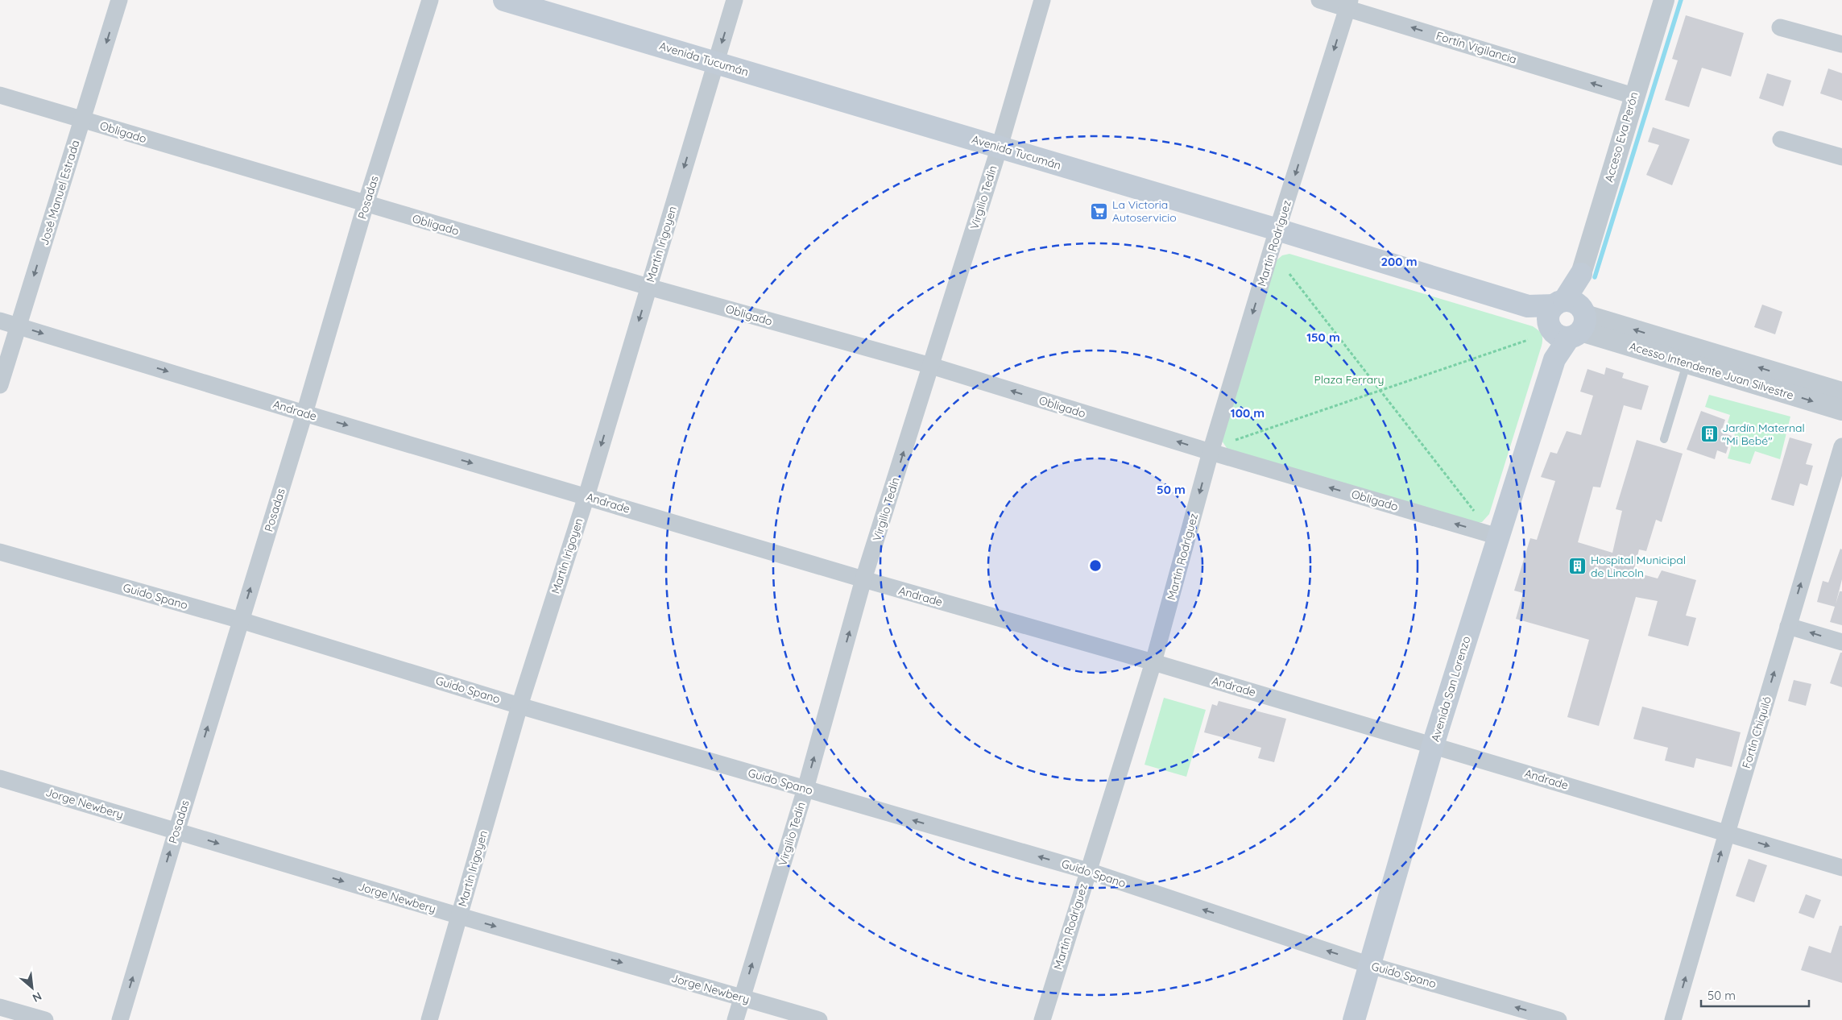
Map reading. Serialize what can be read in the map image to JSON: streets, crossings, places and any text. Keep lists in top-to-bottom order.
{
  "streets": {
    "main road": ["Avenida Tucumán", "Acceso Eva Perón", "Avenida San Lorenzo"],
    "street": [
      "Fortín Vigilancia",
      "Obligado",
      "José Manuel Estrada",
      "Posadas",
      "Virgilio Tedín",
      "Martín Rodríguez",
      "Martín Irigoyen",
      "Acesso Intendente Juan Silvestre",
      "Andrade",
      "Guido Spano",
      "Fortín Chiquiló",
      "Jorge Newbery"
    ]
  },
  "crossings": [
    ["Fortín Vigilancia", "Acceso Eva Perón"],
    ["Fortín Vigilancia", "Martín Rodríguez"],
    ["Avenida Tucumán", "Acceso Eva Perón"],
    ["Avenida Tucumán", "Virgilio Tedín"],
    ["Avenida Tucumán", "Martín Rodríguez"],
    ["Avenida Tucumán", "Martín Irigoyen"],
    ["Avenida Tucumán", "Acesso Intendente Juan Silvestre"],
    ["Avenida Tucumán", "Avenida San Lorenzo"],
    ["Obligado", "José Manuel Estrada"],
    ["Obligado", "Posadas"],
    ["Obligado", "Virgilio Tedín"],
    ["Obligado", "Martín Rodríguez"],
    ["Obligado", "Martín Irigoyen"],
    ["Obligado", "Avenida San Lorenzo"],
    ["Acceso Eva Perón", "Acesso Intendente Juan Silvestre"],
    ["Acceso Eva Perón", "Avenida San Lorenzo"],
    ["José Manuel Estrada", "Andrade"],
    ["Posadas", "Andrade"],
    ["Posadas", "Guido Spano"],
    ["Posadas", "Jorge Newbery"],
    ["Virgilio Tedín", "Andrade"],
    ["Virgilio Tedín", "Guido Spano"],
    ["Virgilio Tedín", "Jorge Newbery"],
    ["Martín Rodríguez", "Andrade"],
    ["Martín Rodríguez", "Guido Spano"],
    ["Martín Irigoyen", "Andrade"],
    ["Martín Irigoyen", "Guido Spano"],
    ["Martín Irigoyen", "Jorge Newbery"],
    ["Acesso Intendente Juan Silvestre", "Avenida San Lorenzo"],
    ["Andrade", "Avenida San Lorenzo"],
    ["Andrade", "Fortín Chiquiló"],
    ["Guido Spano", "Avenida San Lorenzo"]
  ],
  "one_way": [
    "Fortín Vigilancia",
    "Obligado",
    "José Manuel Estrada",
    "Posadas",
    "Virgilio Tedín",
    "Martín Rodríguez",
    "Martín Irigoyen",
    "Andrade",
    "Guido Spano",
    "Fortín Chiquiló",
    "Jorge Newbery"
  ],
  "parks": ["Plaza Ferrary"],
  "places": {
    "supermarket": ["La Victoria Autoservicio"],
    "building": ["Jardín Maternal \"Mi Bebé\"", "Hospital Municipal de Lincoln"]
  },
  "scale_bar": "50 m",
  "north": "bottom right",
  "rings": [
    "200 m",
    "150 m",
    "100 m",
    "50 m"
  ]
}
